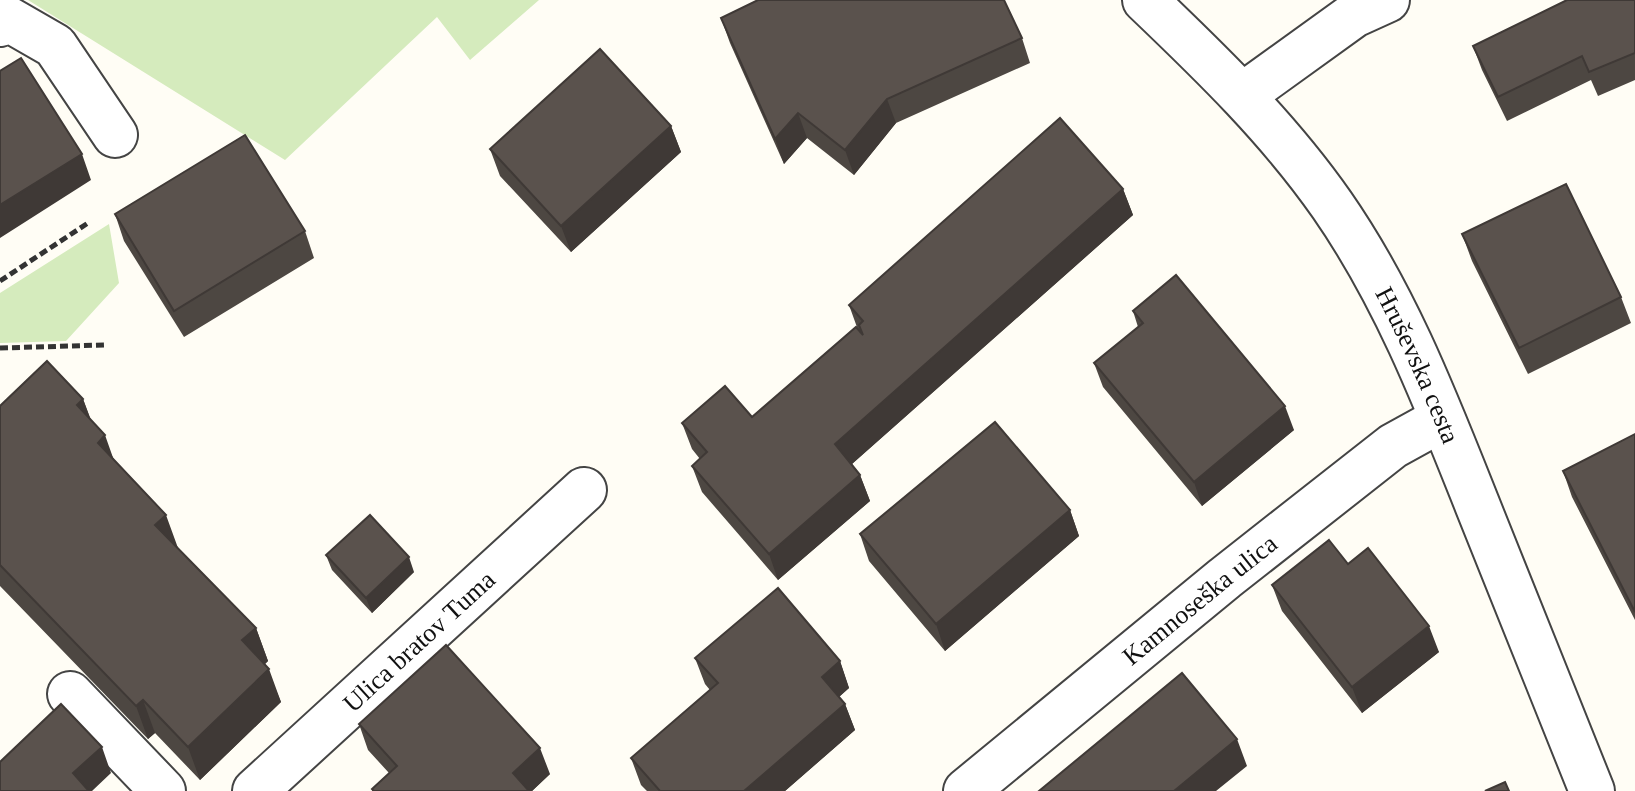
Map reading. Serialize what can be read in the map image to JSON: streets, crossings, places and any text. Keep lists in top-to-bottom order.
{
  "streets": {
    "street": ["Hruševska cesta", "Kamnoseška ulica", "Ulica bratov Tuma"]
  },
  "crossings": [
    ["Hruševska cesta", "Kamnoseška ulica"]
  ]
}
